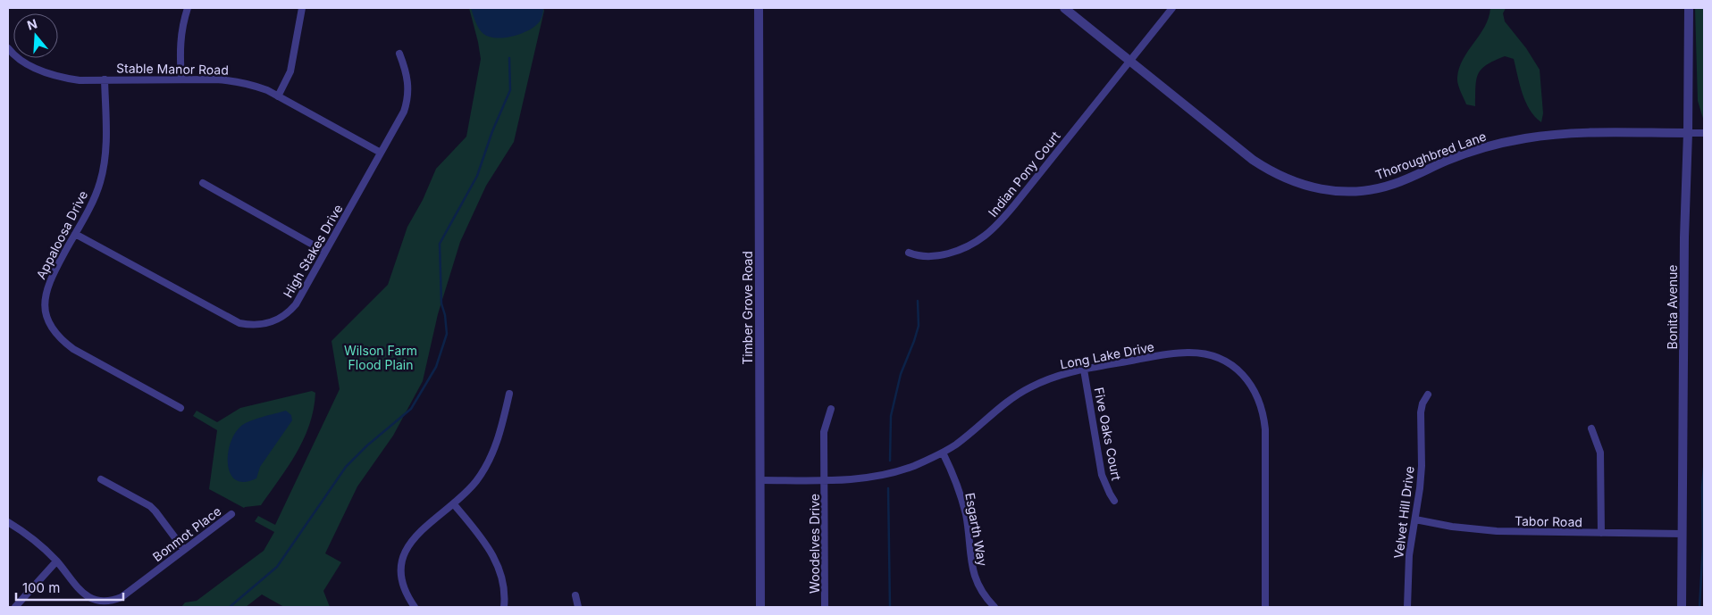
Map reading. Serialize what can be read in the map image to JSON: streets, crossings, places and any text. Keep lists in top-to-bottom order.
{
  "streets": {
    "street": [
      "Stable Manor Road",
      "Thoroughbred Lane",
      "Indian Pony Court",
      "Appaloosa Drive",
      "High Stakes Drive",
      "Bonita Avenue",
      "Timber Grove Road",
      "Long Lake Drive",
      "Five Oaks Court",
      "Velvet Hill Drive",
      "Tabor Road",
      "Esgarth Way",
      "Bonmot Place",
      "Woodelves Drive"
    ]
  },
  "crossings": [
    ["Stable Manor Road", "Appaloosa Drive"],
    ["Stable Manor Road", "High Stakes Drive"],
    ["Thoroughbred Lane", "Indian Pony Court"],
    ["Thoroughbred Lane", "Bonita Avenue"],
    ["Appaloosa Drive", "High Stakes Drive"],
    ["Bonita Avenue", "Tabor Road"],
    ["Timber Grove Road", "Long Lake Drive"],
    ["Long Lake Drive", "Five Oaks Court"],
    ["Long Lake Drive", "Esgarth Way"],
    ["Long Lake Drive", "Woodelves Drive"],
    ["Velvet Hill Drive", "Tabor Road"]
  ],
  "parks": ["Wilson Farm Flood Plain"],
  "scale_bar": "100 m",
  "north": "top"
}
